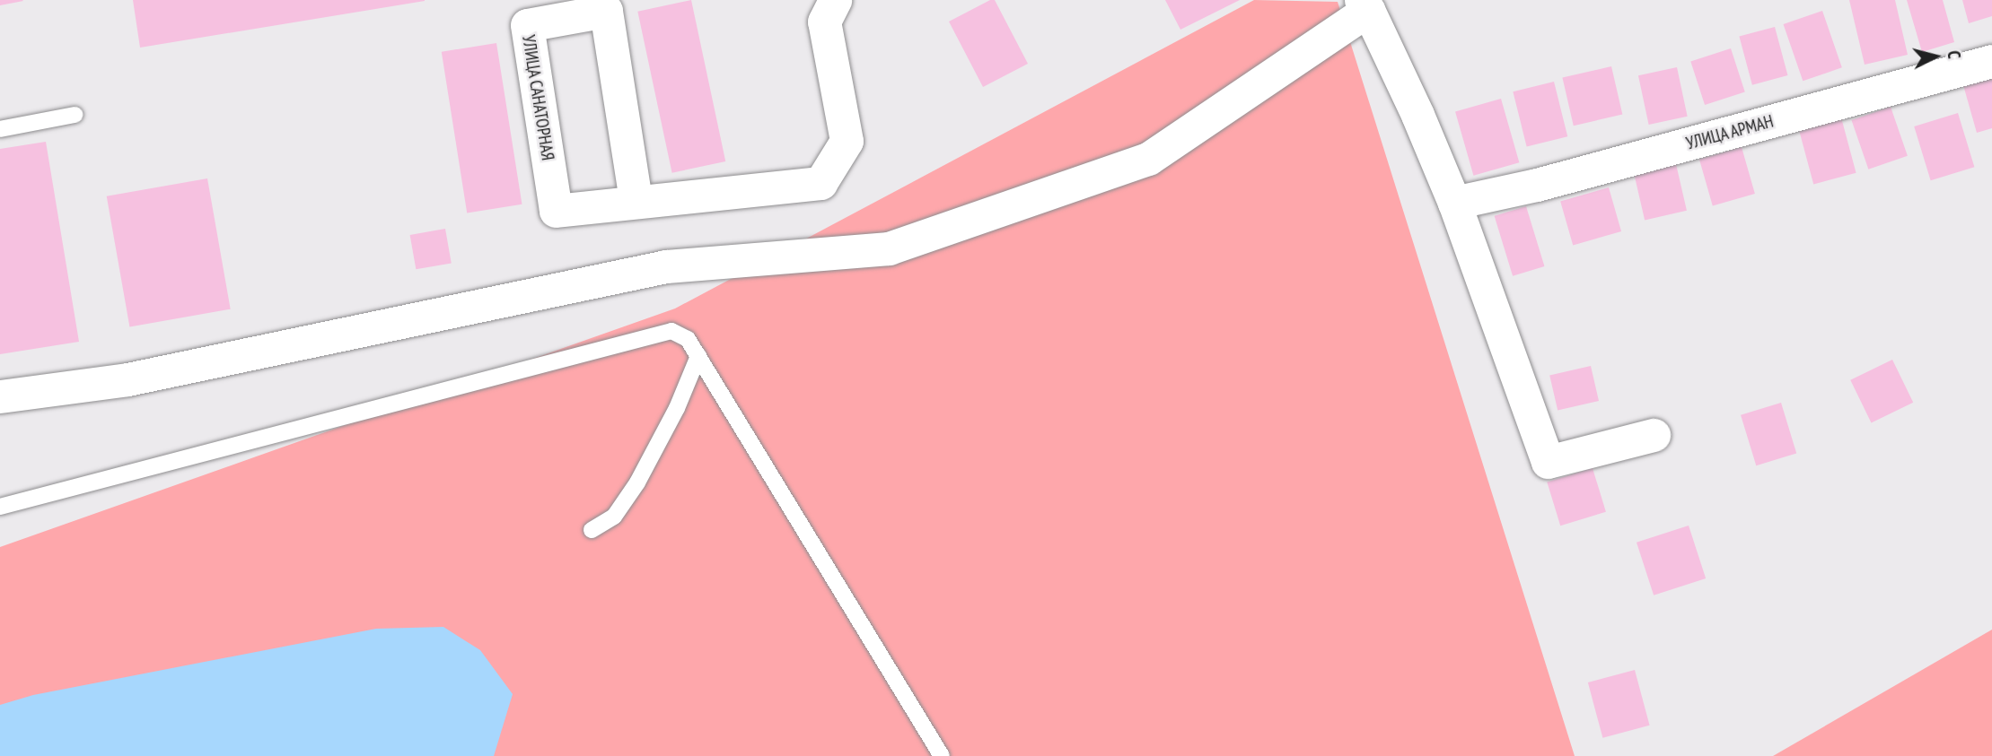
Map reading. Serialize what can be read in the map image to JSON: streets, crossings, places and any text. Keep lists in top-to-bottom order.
{
  "streets": {
    "street": ["УЛИЦА САНАТОРНАЯ", "УЛИЦА АРМАН"]
  },
  "north": "right"
}
